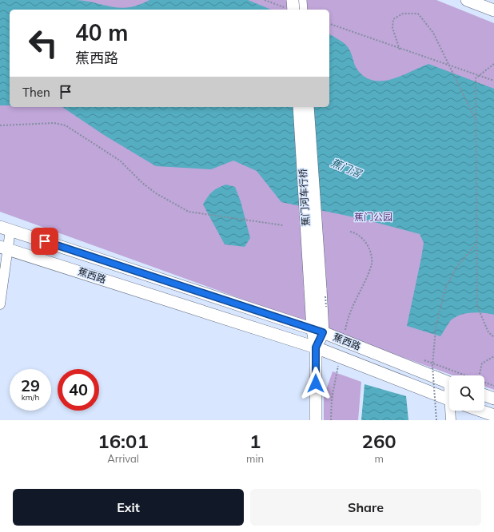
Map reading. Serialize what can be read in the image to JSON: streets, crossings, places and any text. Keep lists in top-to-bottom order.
{
  "streets": {
    "street": ["蕉门河车行桥", "蕉西路"]
  },
  "water": ["蕉门滘"],
  "parks": ["蕉门公园"],
  "page": {
    "turn": ["40 m", "蕉西路"],
    "then": "Then",
    "speed": "29 km/h",
    "limit": "40",
    "eta": [
      "16:01",
      "Arrival",
      "1",
      "min",
      "260",
      "m"
    ],
    "buttons": ["Exit", "Share"]
  }
}
